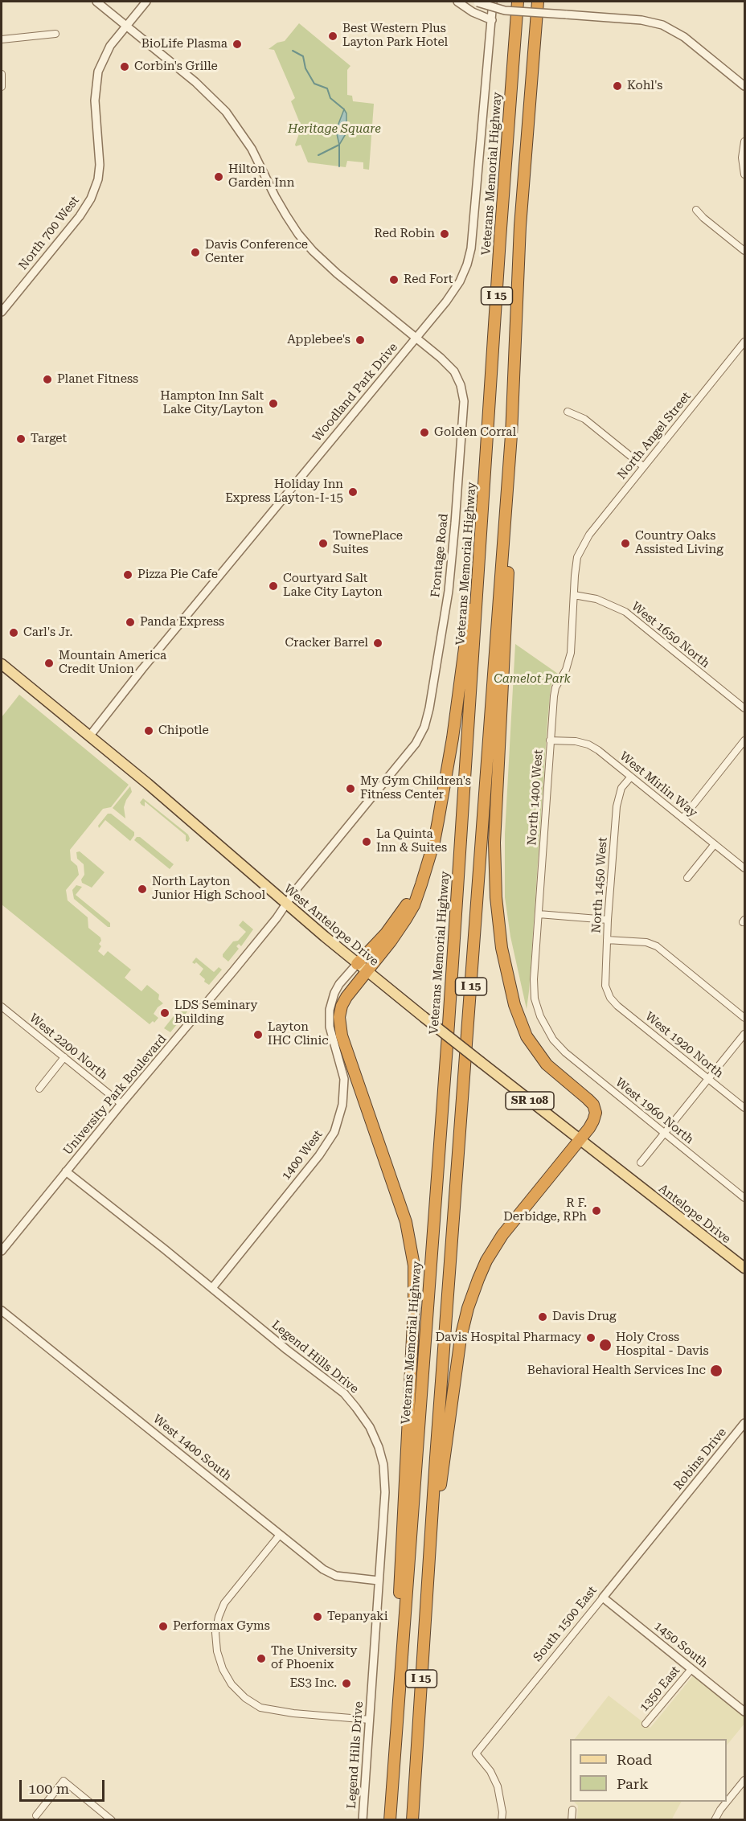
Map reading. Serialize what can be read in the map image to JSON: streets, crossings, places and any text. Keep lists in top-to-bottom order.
{
  "streets": {
    "highway": ["Veterans Memorial Highway", "I 15"],
    "main road": ["West Antelope Drive", "SR 108", "Antelope Drive"],
    "street": [
      "North 700 West",
      "Woodland Park Drive",
      "North Angel Street",
      "Frontage Road",
      "West 1650 North",
      "West Mirlin Way",
      "North 1400 West",
      "North 1450 West",
      "West 1920 North",
      "West 2200 North",
      "University Park Boulevard",
      "West 1960 North",
      "1400 West",
      "Legend Hills Drive",
      "West 1400 South",
      "Robins Drive",
      "South 1500 East",
      "1450 South",
      "1350 East"
    ]
  },
  "crossings": [
    ["Woodland Park Drive", "Frontage Road"],
    ["Woodland Park Drive", "West Antelope Drive"],
    ["North Angel Street", "North 1400 West"],
    ["Frontage Road", "University Park Boulevard"],
    ["West 1650 North", "North 1400 West"],
    ["West Mirlin Way", "North 1400 West"],
    ["West Mirlin Way", "North 1450 West"],
    ["North 1400 West", "West 1960 North"],
    ["North 1450 West", "West 1920 North"],
    ["West Antelope Drive", "University Park Boulevard"],
    ["West Antelope Drive", "1400 West"],
    ["West Antelope Drive", "Antelope Drive"],
    ["West 2200 North", "University Park Boulevard"],
    ["University Park Boulevard", "Legend Hills Drive"],
    ["1400 West", "Legend Hills Drive"],
    ["Legend Hills Drive", "West 1400 South"],
    ["Robins Drive", "South 1500 East"],
    ["South 1500 East", "1450 South"],
    ["1450 South", "1350 East"]
  ],
  "parks": ["Heritage Square", "Camelot Park"],
  "places": [
    "Best Western Plus Layton Park Hotel",
    "BioLife Plasma",
    "Corbin's Grille",
    "Kohl's",
    "Hilton Garden Inn",
    "Red Robin",
    "Davis Conference Center",
    "Red Fort",
    "Applebee's",
    "Planet Fitness",
    "Hampton Inn Salt Lake City/Layton",
    "Golden Corral",
    "Target",
    "Holiday Inn Express Layton-I-15",
    "TownePlace Suites",
    "Country Oaks Assisted Living",
    "Pizza Pie Cafe",
    "Courtyard Salt Lake City Layton",
    "Panda Express",
    "Carl's Jr.",
    "Cracker Barrel",
    "Mountain America Credit Union",
    "Chipotle",
    "My Gym Children's Fitness Center",
    "La Quinta Inn & Suites",
    "North Layton Junior High School",
    "LDS Seminary Building",
    "Layton IHC Clinic",
    "R F. Derbidge, RPh",
    "Davis Drug",
    "Davis Hospital Pharmacy",
    "Holy Cross Hospital - Davis",
    "Behavioral Health Services Inc",
    "Tepanyaki",
    "Performax Gyms",
    "The University of Phoenix",
    "ES3 Inc."
  ],
  "legend": ["Road", "Park"],
  "scale_bar": "100 m"
}
